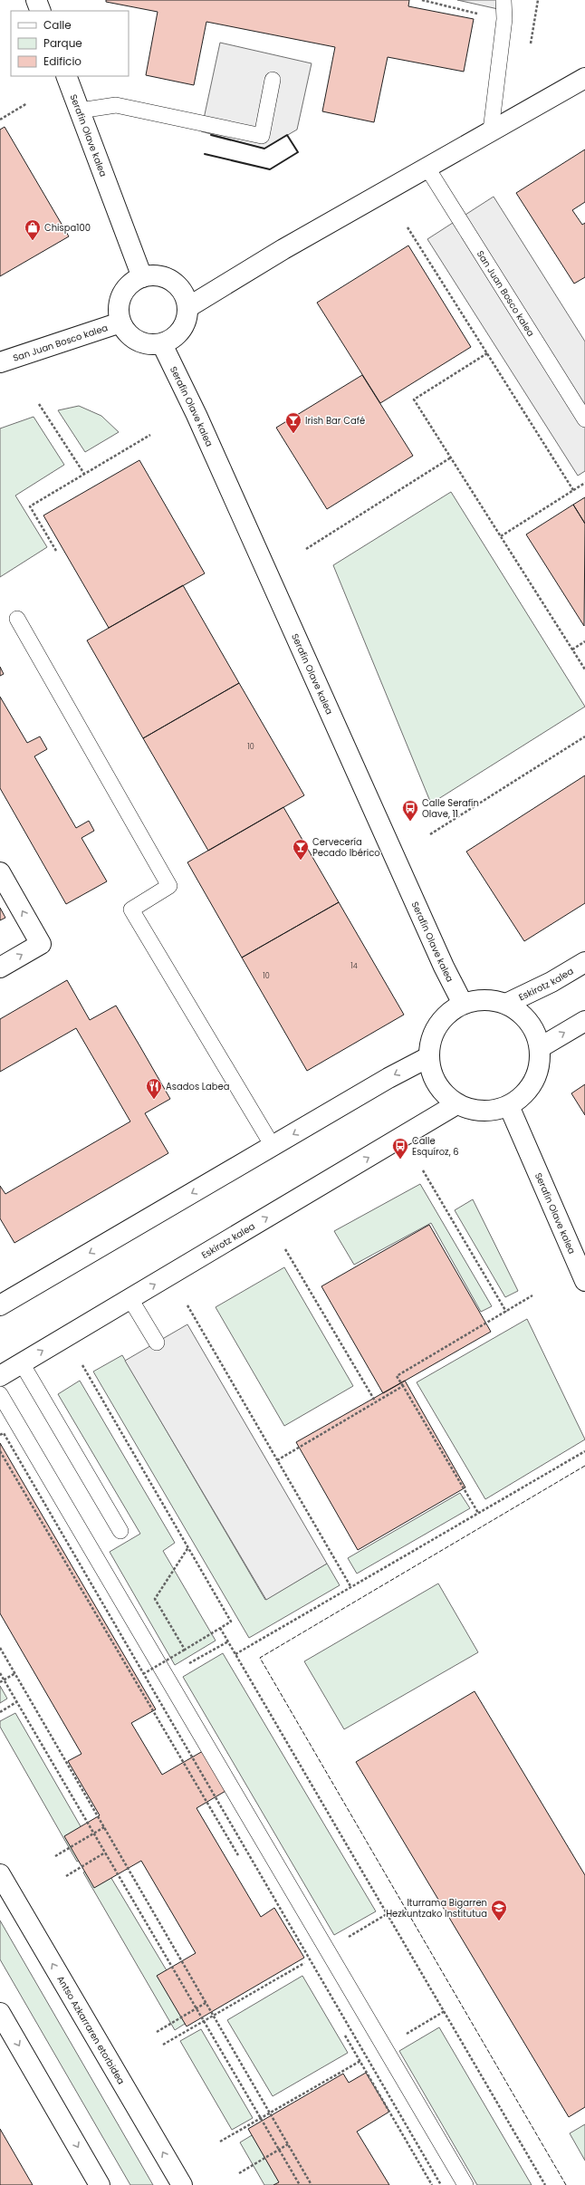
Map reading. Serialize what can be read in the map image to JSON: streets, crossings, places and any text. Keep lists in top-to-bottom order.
{
  "streets": {
    "main road": [
      "Serafin Olave kalea",
      "San Juan Bosco kalea",
      "Eskirotz kalea",
      "Antso Azkarraren etorbidea"
    ]
  },
  "crossings": [
    ["Serafin Olave kalea", "San Juan Bosco kalea"],
    ["Serafin Olave kalea", "Eskirotz kalea"]
  ],
  "places": {
    "shop": ["Chispa100"],
    "bar": ["Irish Bar Café", "Cervecería Pecado Ibérico"],
    "bus stop": ["Calle Serafín Olave, 11", "Calle Esquíroz, 6"],
    "restaurant": ["Asados Labea"],
    "school or university": ["Iturrama Bigarren Hezkuntzako Institutua"]
  },
  "house_numbers": ["10", "14", "10"],
  "legend": ["Calle", "Parque", "Edificio"]
}
